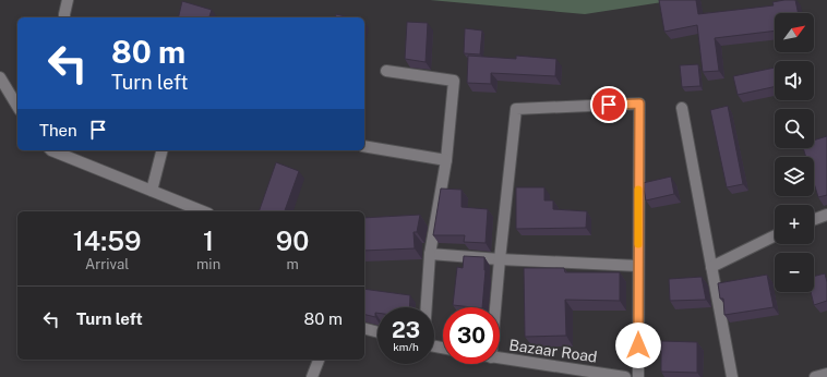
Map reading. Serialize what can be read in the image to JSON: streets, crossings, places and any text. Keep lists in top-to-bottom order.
{
  "streets": {
    "street": ["Bazaar Road"]
  },
  "north": "top right",
  "page": {
    "map_buttons": ["+", "−"],
    "turn": ["80 m", "Turn left"],
    "then": "Then",
    "eta": [
      "14:59",
      "Arrival",
      "1",
      "min",
      "90",
      "m"
    ],
    "list": [
      {
        "name": "Turn left",
        "value": "80 m"
      }
    ],
    "speed": "23 km/h",
    "limit": "30"
  }
}
